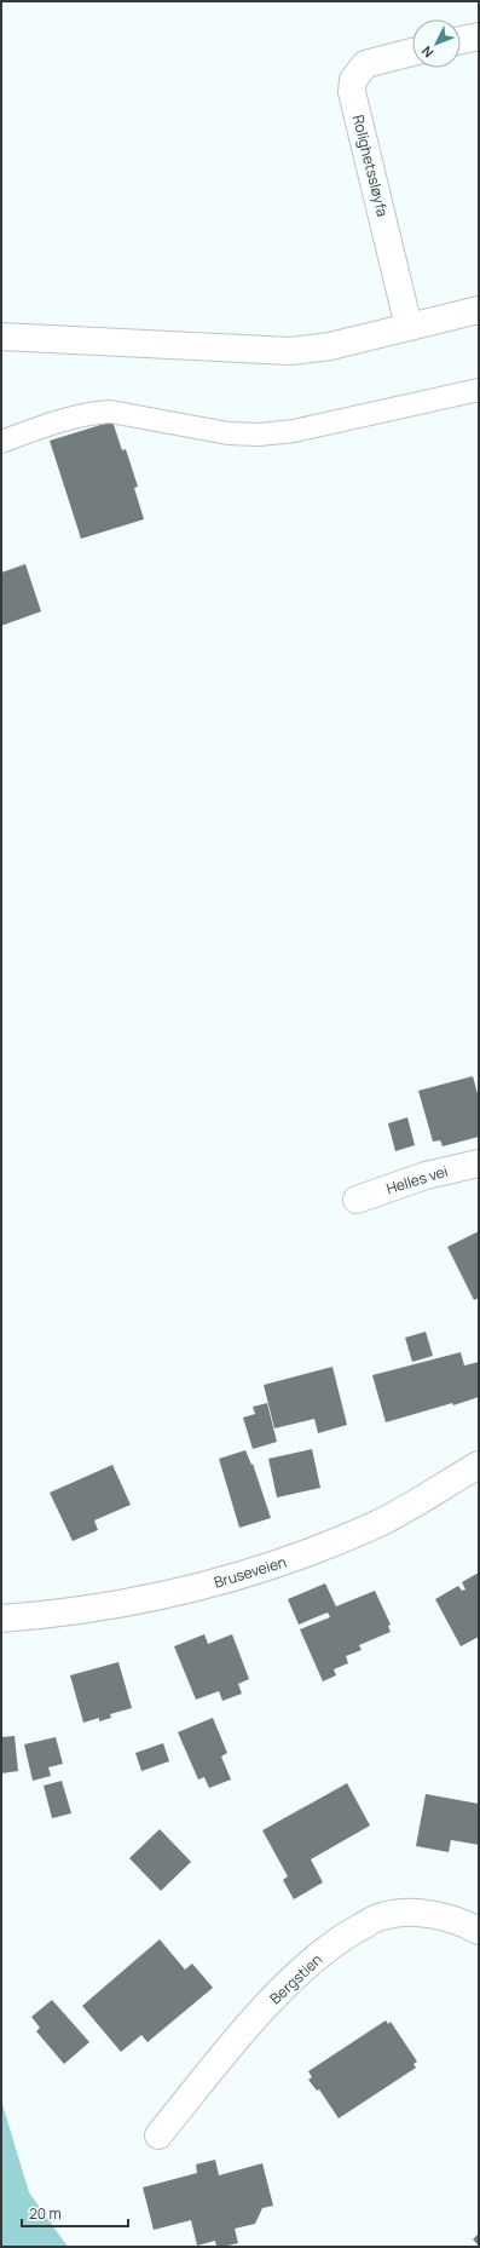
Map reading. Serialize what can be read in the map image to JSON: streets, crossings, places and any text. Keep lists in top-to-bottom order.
{
  "streets": {
    "street": [
      "Rolighetssløyfa",
      "Helles vei",
      "Bruseveien",
      "Bergstien"
    ]
  },
  "scale_bar": "20 m",
  "north": "bottom left"
}
